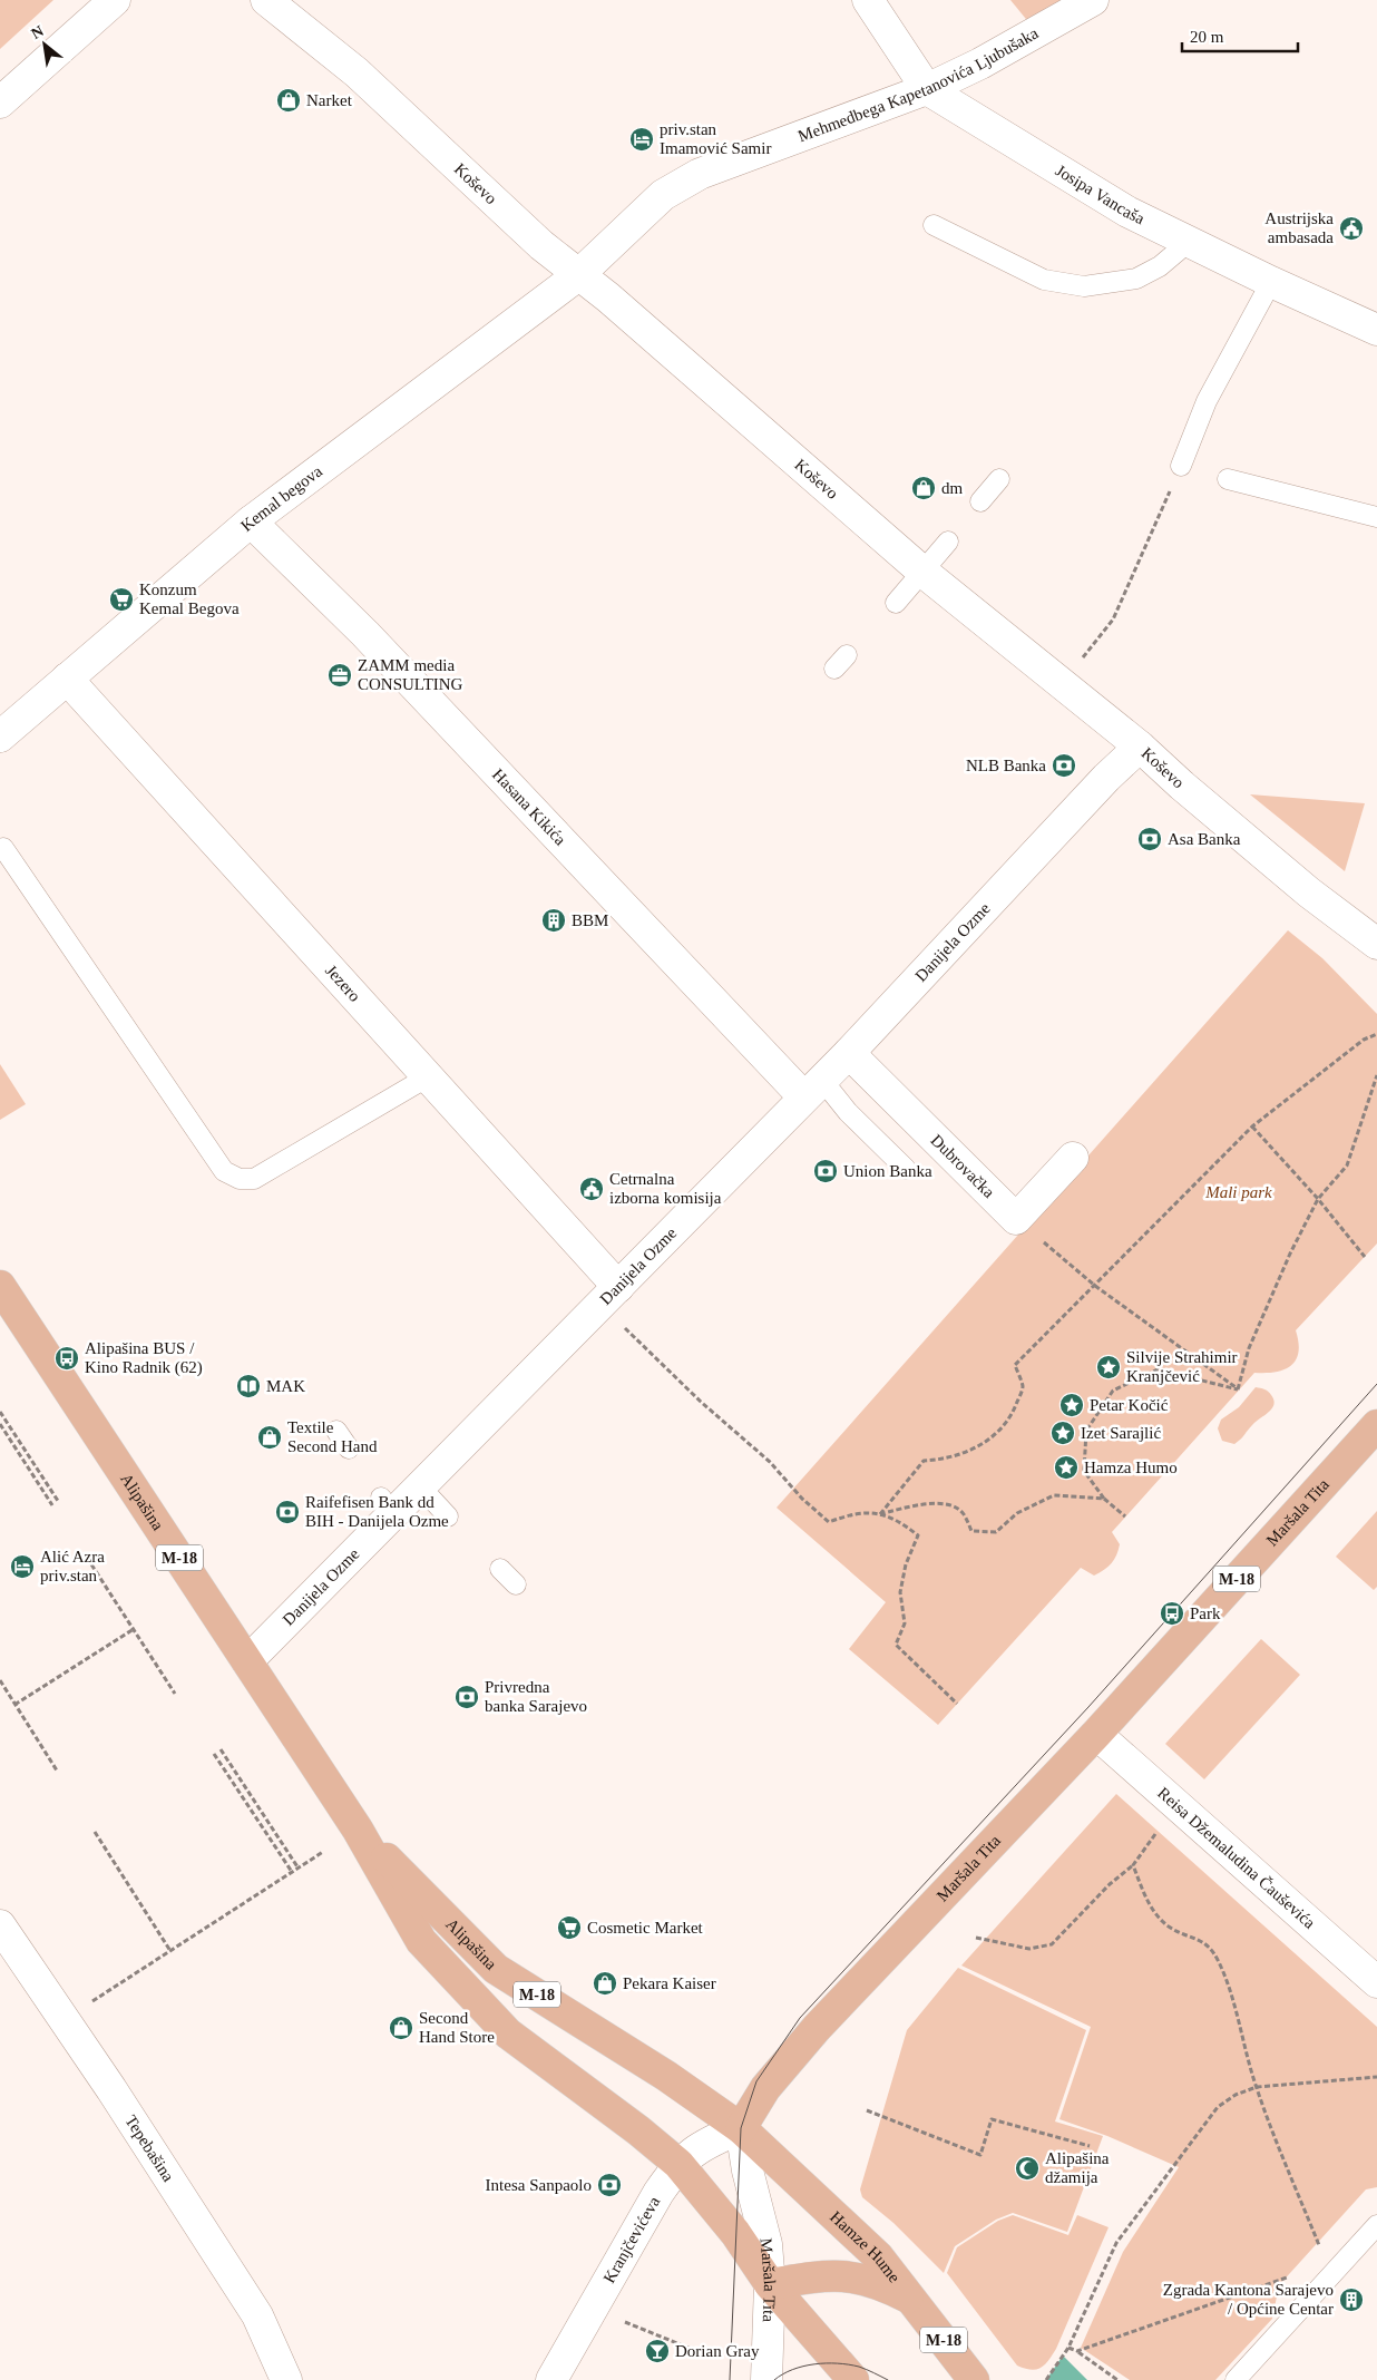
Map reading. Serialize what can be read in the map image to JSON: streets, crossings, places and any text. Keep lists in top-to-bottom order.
{
  "streets": {
    "main road": [
      "Alipašina",
      "Maršala Tita",
      "M-18",
      "Hamze Hume"
    ],
    "street": [
      "Mehmedbega Kapetanovića Ljubušaka",
      "Koševo",
      "Josipa Vancaša",
      "Kemal begova",
      "Hasana Kikića",
      "Danijela Ozme",
      "Jezero",
      "Dubrovačka",
      "Reisa Džemaludina Čauševića",
      "Tepebašina",
      "Kranjčevićeva"
    ]
  },
  "crossings": [
    ["Mehmedbega Kapetanovića Ljubušaka", "Koševo"],
    ["Mehmedbega Kapetanovića Ljubušaka", "Josipa Vancaša"],
    ["Mehmedbega Kapetanovića Ljubušaka", "Kemal begova"],
    ["Koševo", "Kemal begova"],
    ["Koševo", "Danijela Ozme"],
    ["Kemal begova", "Hasana Kikića"],
    ["Kemal begova", "Jezero"],
    ["Hasana Kikića", "Danijela Ozme"],
    ["Danijela Ozme", "Jezero"],
    ["Danijela Ozme", "Dubrovačka"],
    ["Danijela Ozme", "Alipašina"],
    ["Alipašina", "Maršala Tita"],
    ["Alipašina", "M-18"],
    ["Alipašina", "Kranjčevićeva"],
    ["Alipašina", "Hamze Hume"],
    ["Maršala Tita", "M-18"],
    ["Maršala Tita", "Reisa Džemaludina Čauševića"],
    ["Maršala Tita", "Kranjčevićeva"],
    ["Maršala Tita", "Hamze Hume"],
    ["M-18", "Kranjčevićeva"],
    ["Kranjčevićeva", "Hamze Hume"]
  ],
  "parks": ["Mali park"],
  "places": {
    "shop": [
      "Narket",
      "dm",
      "Textile Second Hand",
      "Pekara Kaiser",
      "Second Hand Store"
    ],
    "hotel": ["priv.stan Imamović Samir", "Alić Azra priv.stan"],
    "public building": ["Austrijska ambasada", "Cetrnalna izborna komisija"],
    "supermarket": ["Konzum Kemal Begova", "Cosmetic Market"],
    "office": ["ZAMM media CONSULTING"],
    "bank": [
      "NLB Banka",
      "Asa Banka",
      "Union Banka",
      "Raifefisen Bank dd BIH - Danijela Ozme",
      "Privredna banka Sarajevo",
      "Intesa Sanpaolo"
    ],
    "building": ["BBM", "Zgrada Kantona Sarajevo / Općine Centar"],
    "bus stop": ["Alipašina BUS / Kino Radnik (62)", "Park"],
    "place": [
      "Silvije Strahimir Kranjčević",
      "Petar Kočić",
      "Izet Sarajlić",
      "Hamza Humo"
    ],
    "library": ["MAK"],
    "mosque": ["Alipašina džamija"],
    "bar": ["Dorian Gray"]
  },
  "scale_bar": "20 m",
  "north": "top left"
}
